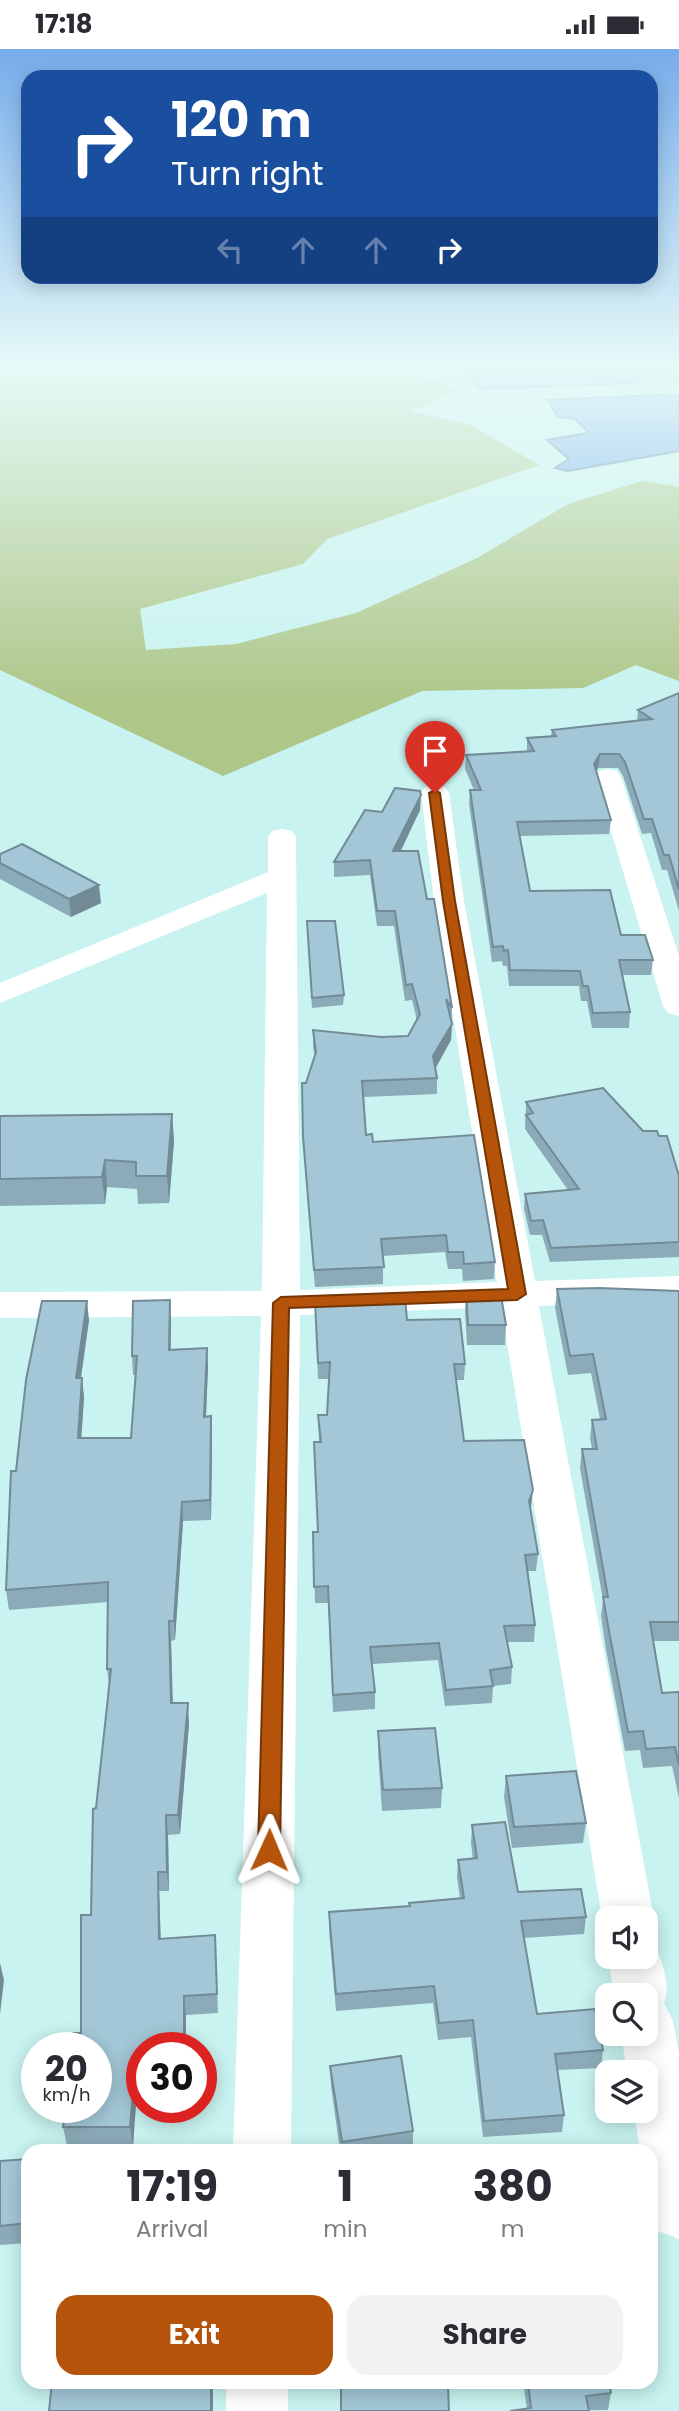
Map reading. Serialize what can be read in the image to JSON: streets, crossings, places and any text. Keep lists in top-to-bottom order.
{
  "page": {
    "status": "17:18",
    "turn": ["120 m", "Turn right"],
    "speed": "20 km/h",
    "limit": "30",
    "eta": [
      "17:19",
      "Arrival",
      "1",
      "min",
      "380",
      "m"
    ],
    "buttons": ["Exit", "Share"]
  }
}
